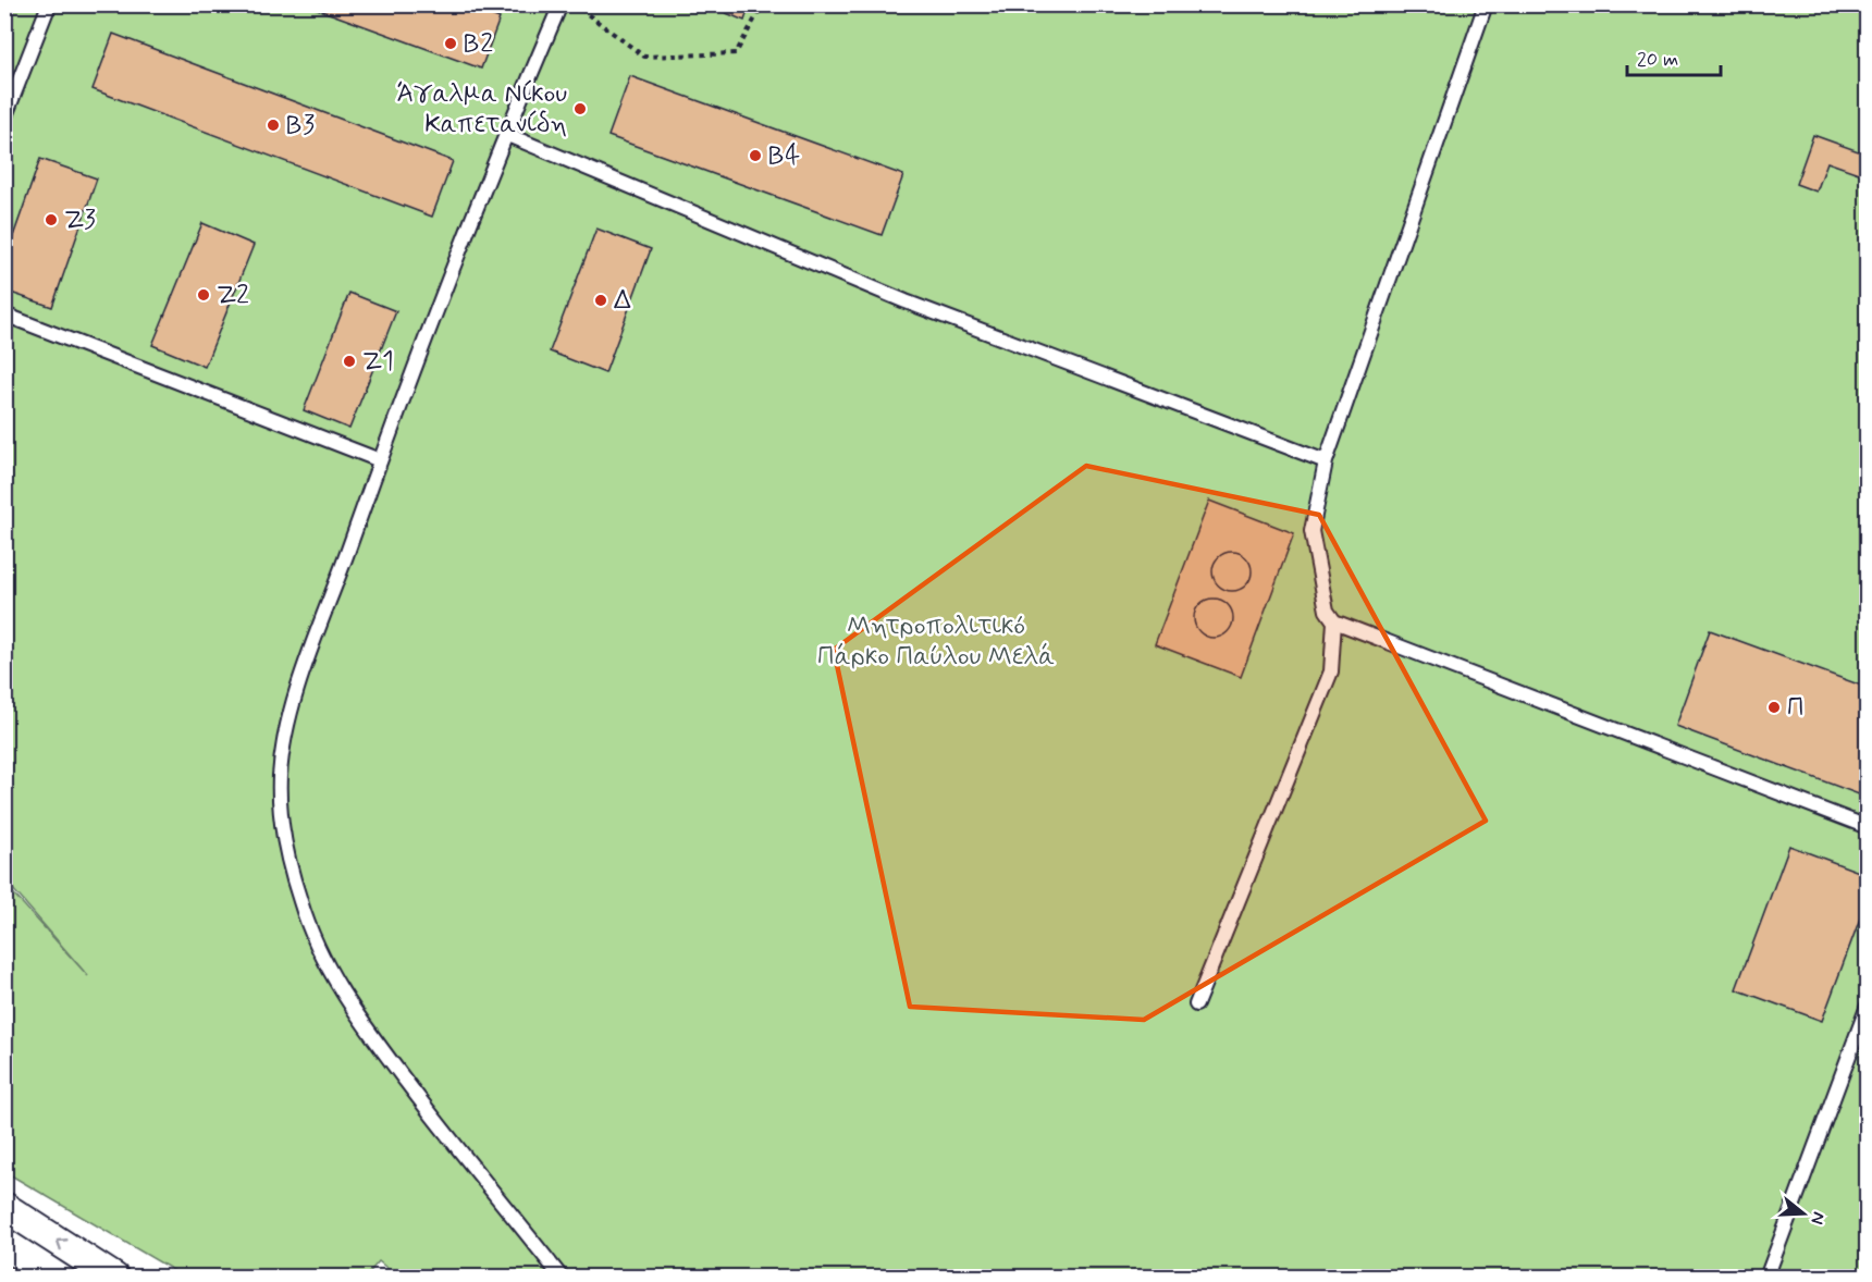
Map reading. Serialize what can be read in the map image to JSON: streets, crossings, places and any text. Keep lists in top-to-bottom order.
{
  "parks": ["Μητροπολιτικό Πάρκο Παύλου Μελά"],
  "places": [
    "Β2",
    "Άγαλμα Νίκου Καπετανίδη",
    "Β3",
    "Β4",
    "Ζ3",
    "Ζ2",
    "Δ",
    "Ζ1",
    "Π"
  ],
  "scale_bar": "20 m",
  "north": "right"
}
